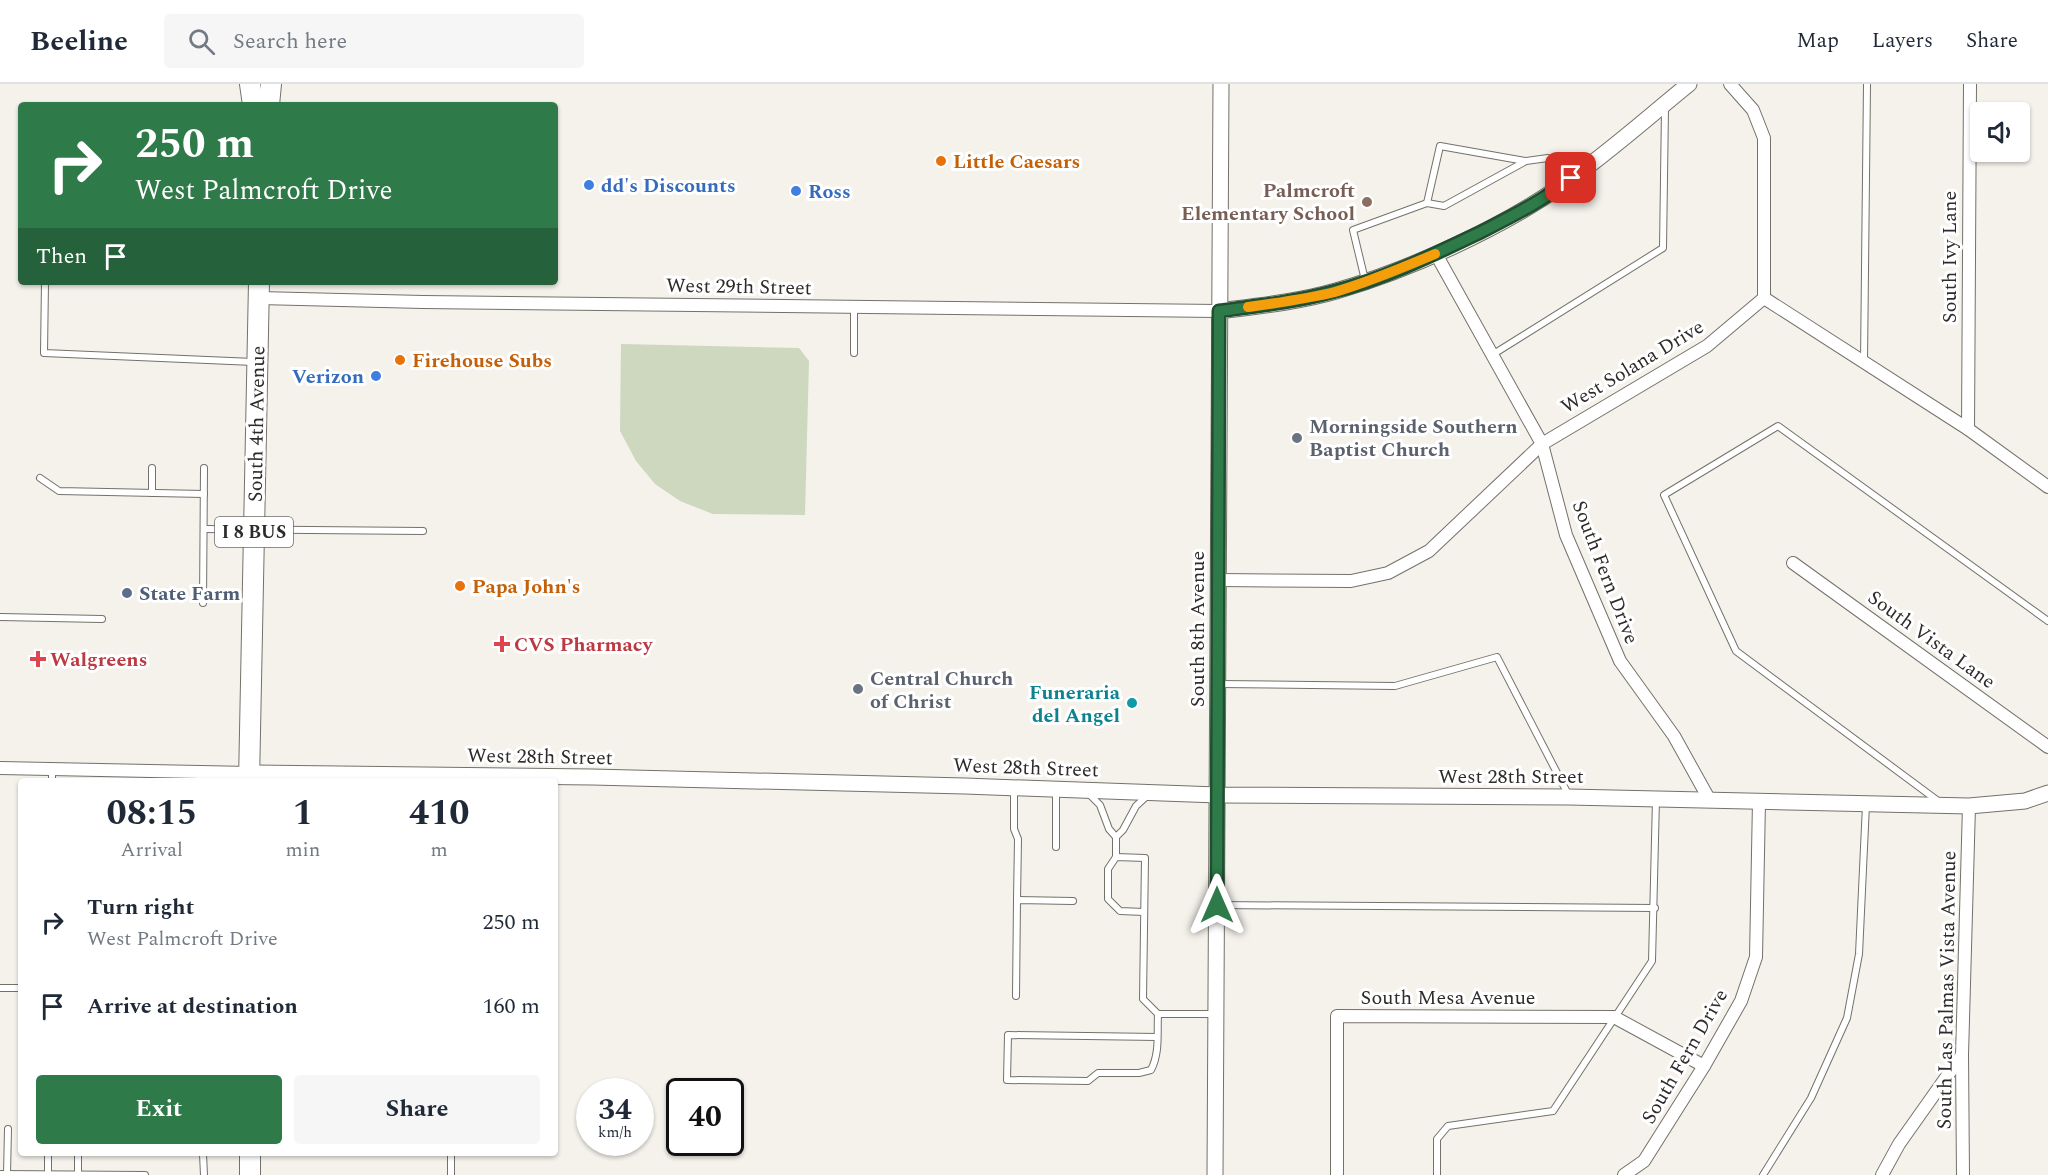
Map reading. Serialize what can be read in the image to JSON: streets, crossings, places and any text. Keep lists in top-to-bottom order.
{
  "streets": {
    "main road": ["South 4th Avenue", "I 8 BUS"],
    "street": [
      "South Ivy Lane",
      "West 29th Street",
      "West Solana Drive",
      "South Fern Drive",
      "South 8th Avenue",
      "South Vista Lane",
      "West 28th Street",
      "South Las Palmas Vista Avenue",
      "South Mesa Avenue"
    ]
  },
  "crossings": [
    ["West 29th Street", "South 4th Avenue"],
    ["West 29th Street", "South 8th Avenue"],
    ["West Solana Drive", "South Fern Drive"],
    ["West Solana Drive", "South 8th Avenue"],
    ["South 4th Avenue", "West 28th Street"],
    ["South Fern Drive", "West 28th Street"],
    ["South Fern Drive", "South Mesa Avenue"],
    ["South 8th Avenue", "West 28th Street"],
    ["West 28th Street", "South Las Palmas Vista Avenue"]
  ],
  "places": {
    "other": [
      "Little Caesars",
      "dd's Discounts",
      "Ross",
      "Palmcroft Elementary School",
      "Firehouse Subs",
      "Verizon",
      "Morningside Southern Baptist Church",
      "Papa John's",
      "State Farm",
      "Central Church of Christ",
      "Funeraria del Angel"
    ],
    "health": ["CVS Pharmacy", "Walgreens"]
  },
  "page": {
    "header": "Beeline",
    "search": "Search here",
    "nav": ["Map", "Layers", "Share"],
    "turn": ["250 m", "West Palmcroft Drive"],
    "then": "Then",
    "eta": [
      "08:15",
      "Arrival",
      "1",
      "min",
      "410",
      "m"
    ],
    "list": [
      {
        "name": "Turn right",
        "note": "West Palmcroft Drive",
        "value": "250 m"
      },
      {
        "name": "Arrive at destination",
        "value": "160 m"
      }
    ],
    "buttons": ["Exit", "Share"],
    "speed": "34 km/h",
    "limit": "40"
  }
}
